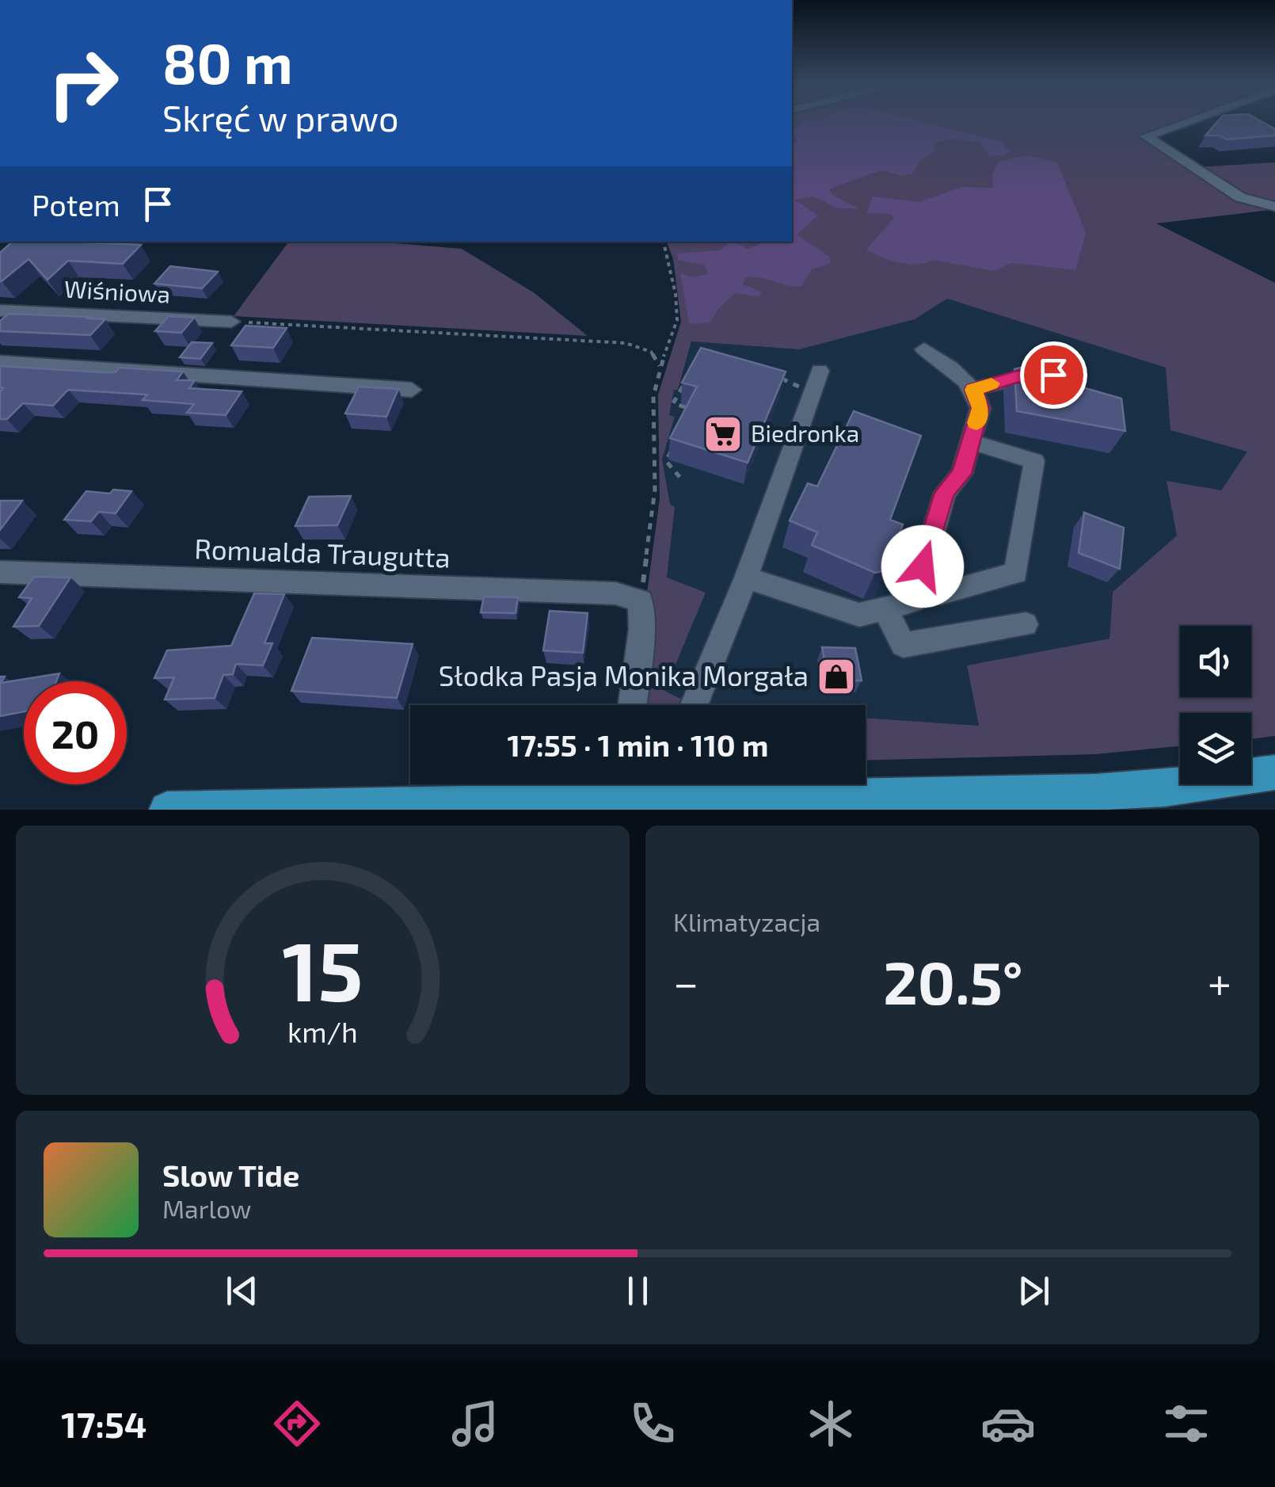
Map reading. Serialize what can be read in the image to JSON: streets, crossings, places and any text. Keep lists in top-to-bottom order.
{
  "streets": {
    "street": ["Wiśniowa", "Romualda Traugutta"]
  },
  "places": {
    "supermarket": ["Biedronka"],
    "shop": ["Słodka Pasja Monika Morgała"]
  },
  "page": {
    "turn": ["80 m", "Skręć w prawo"],
    "then": "Potem",
    "limit": "20",
    "trip": "17:55 · 1 min · 110 m",
    "tile": "Klimatyzacja",
    "heat": ["−", "20.5°", "+"],
    "song": ["Slow Tide", "Marlow"],
    "tabs": "17:54",
    "gauge": ["15", "km/h"]
  }
}
